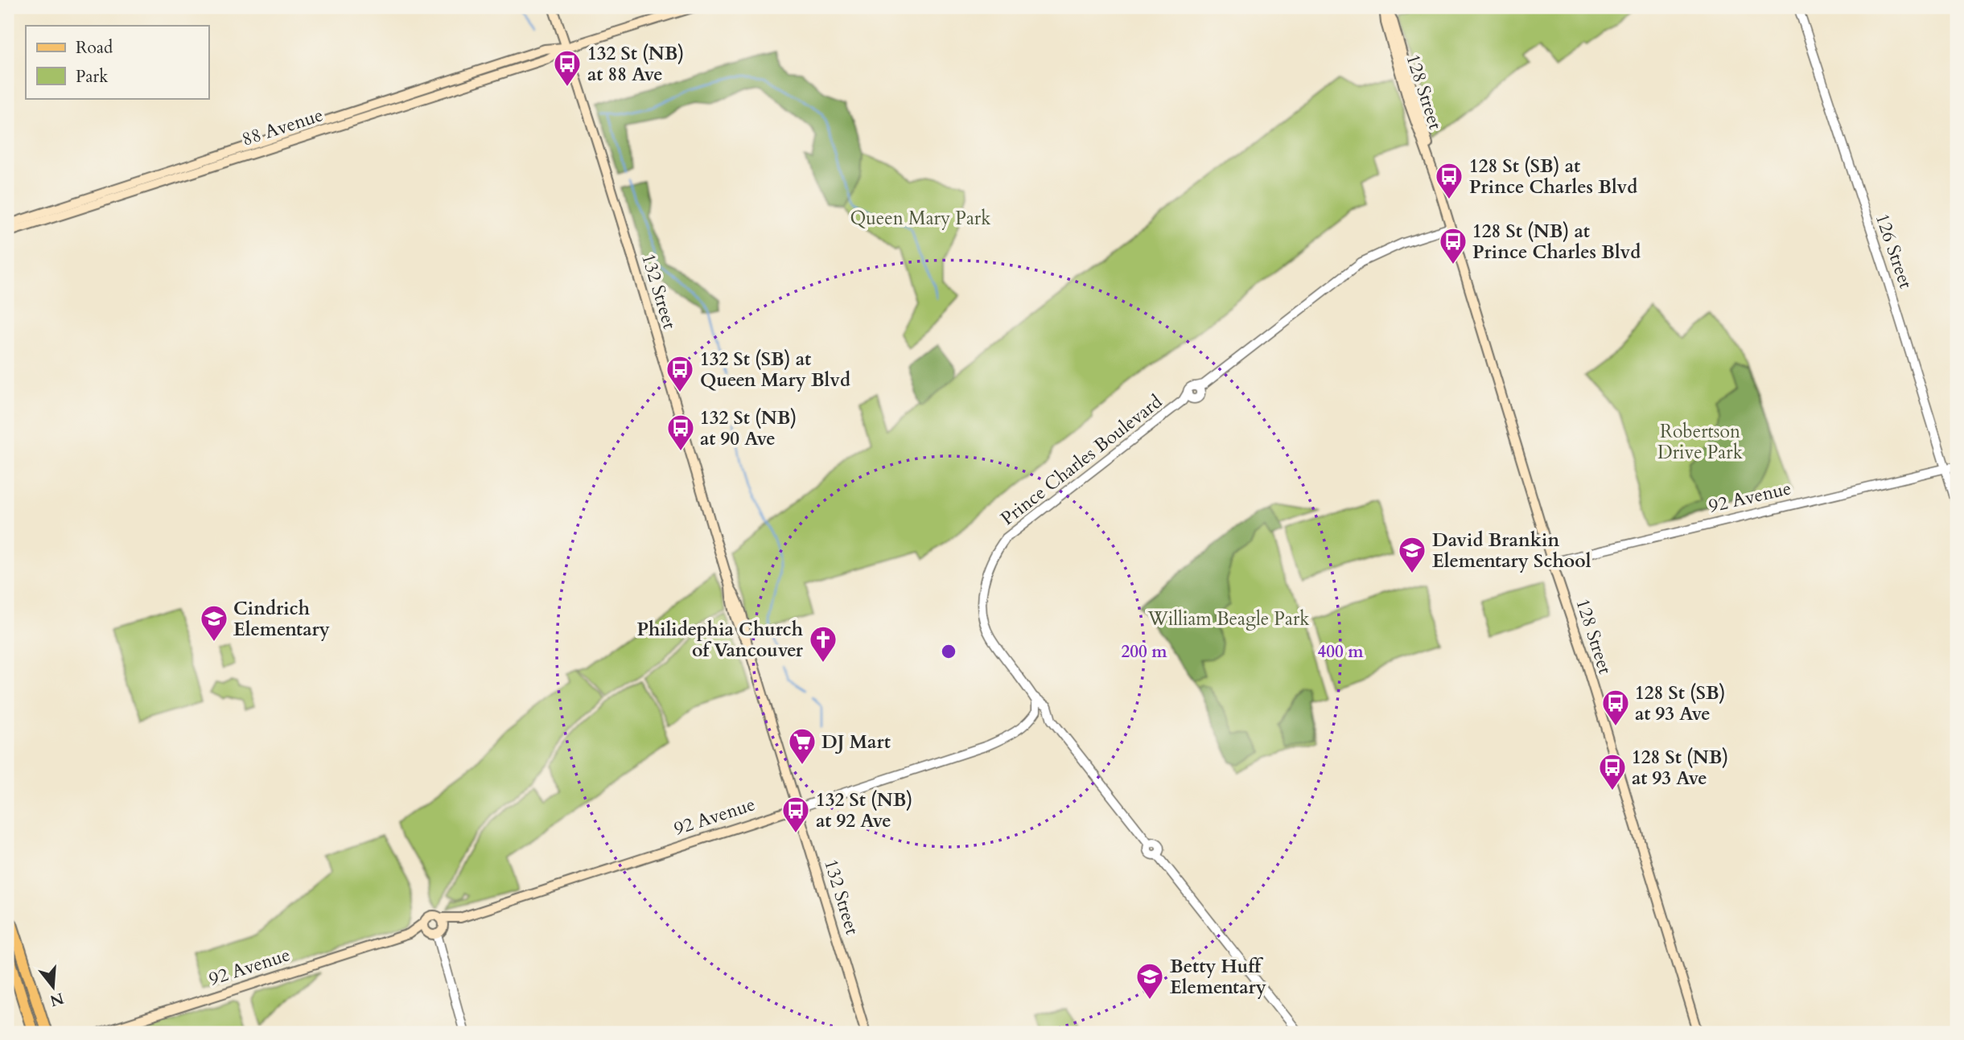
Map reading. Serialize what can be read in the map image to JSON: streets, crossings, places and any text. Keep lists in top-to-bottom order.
{
  "streets": {
    "main road": [
      "128 Street",
      "88 Avenue",
      "132 Street",
      "92 Avenue"
    ],
    "street": ["126 Street", "Prince Charles Boulevard"]
  },
  "crossings": [
    ["128 Street", "Prince Charles Boulevard"],
    ["128 Street", "92 Avenue"],
    ["88 Avenue", "132 Street"],
    ["126 Street", "92 Avenue"],
    ["132 Street", "92 Avenue"],
    ["Prince Charles Boulevard", "92 Avenue"]
  ],
  "parks": ["Queen Mary Park", "Robertson Drive Park", "William Beagle Park"],
  "places": {
    "bus stop": [
      "132 St (NB) at 88 Ave",
      "128 St (SB) at Prince Charles Blvd",
      "128 St (NB) at Prince Charles Blvd",
      "132 St (SB) at Queen Mary Blvd",
      "132 St (NB) at 90 Ave",
      "128 St (SB) at 93 Ave",
      "128 St (NB) at 93 Ave",
      "132 St (NB) at 92 Ave"
    ],
    "school or university": ["David Brankin Elementary School", "Cindrich Elementary", "Betty Huff Elementary"],
    "church": ["Philidephia Church of Vancouver"],
    "supermarket": ["DJ Mart"]
  },
  "legend": ["Road", "Park"],
  "north": "bottom",
  "rings": ["200 m", "400 m"]
}
